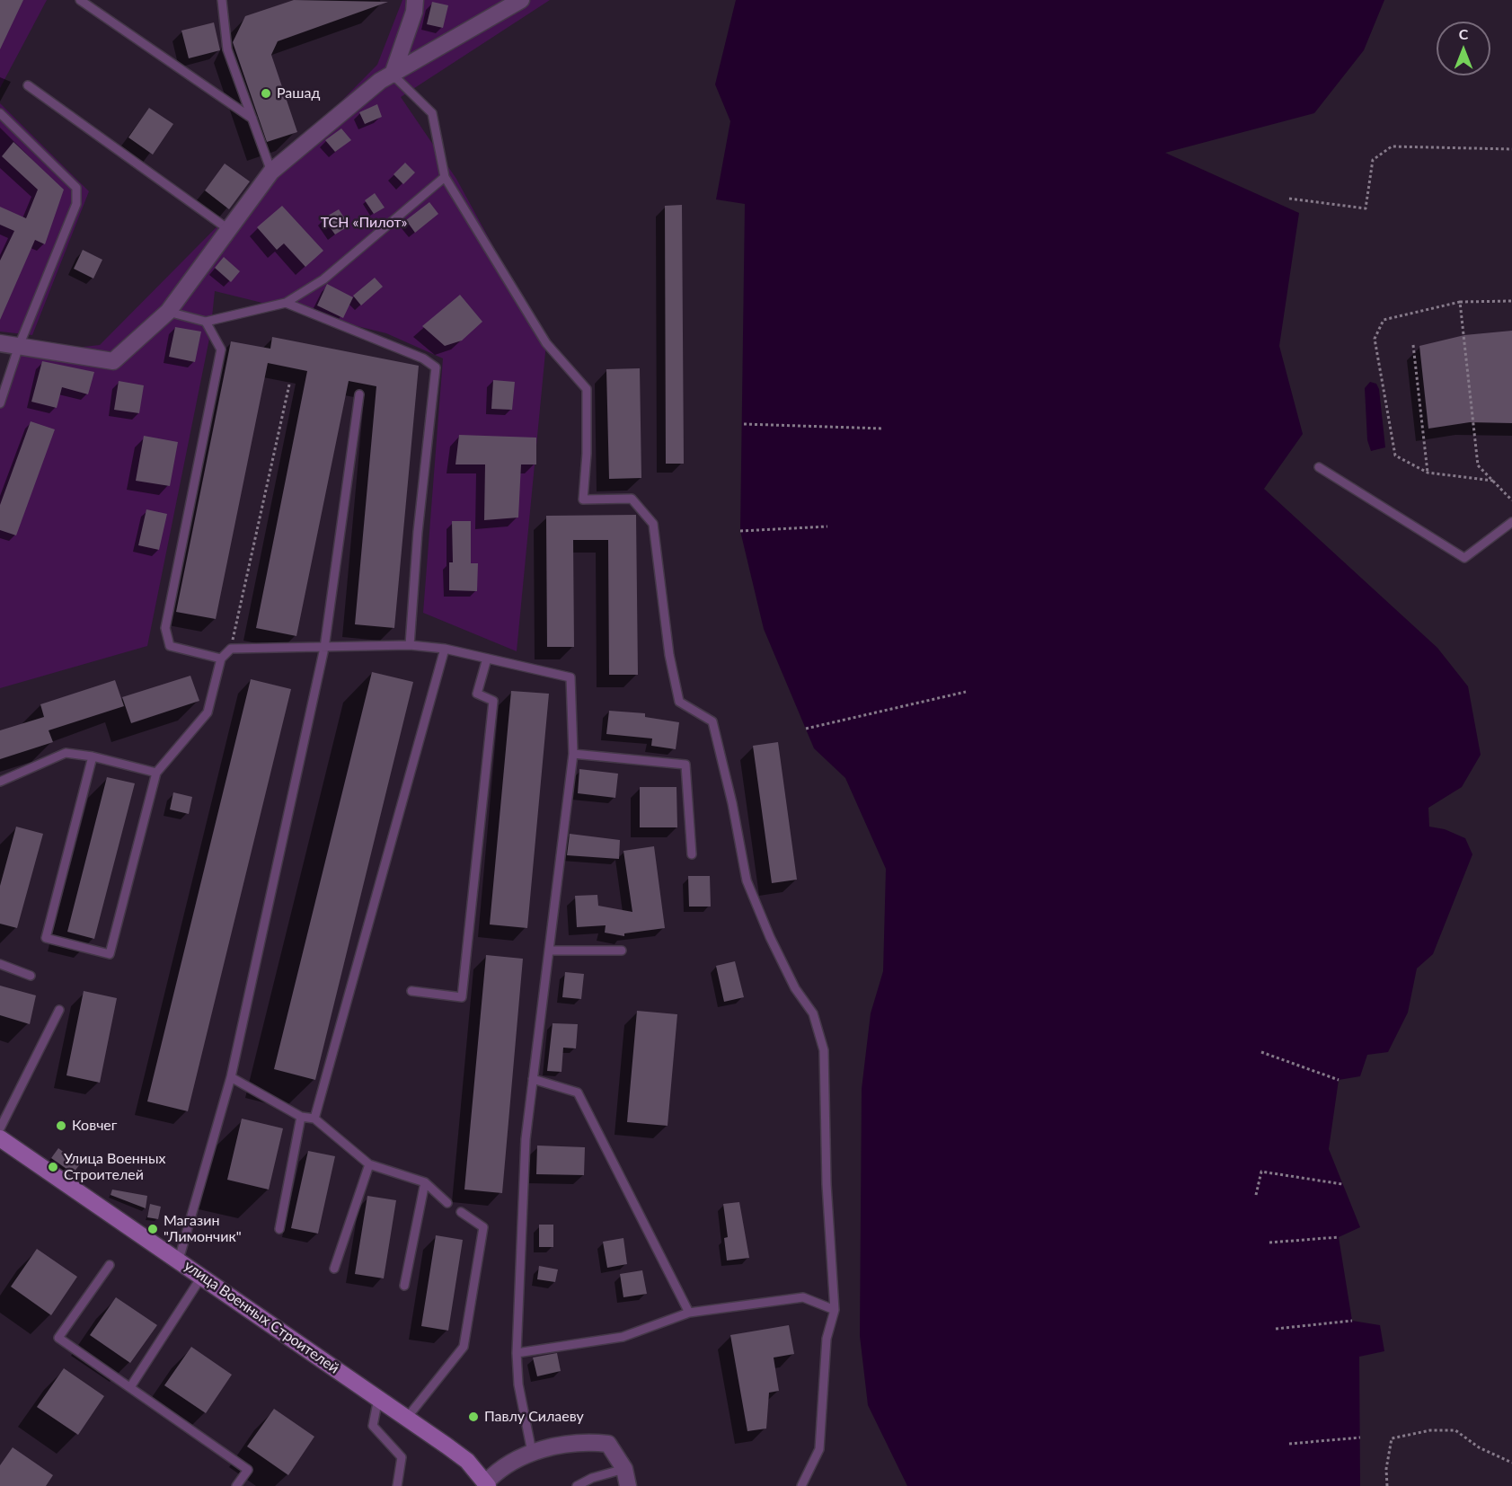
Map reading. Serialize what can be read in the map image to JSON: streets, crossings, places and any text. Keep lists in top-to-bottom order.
{
  "streets": {
    "main road": ["улица Военных Строителей"]
  },
  "parks": ["ТСН «Пилот»"],
  "places": [
    "Рашад",
    "Ковчег",
    "Улица Военных Строителей",
    "Магазин \"Лимончик\"",
    "Павлу Силаеву"
  ],
  "north": "top"
}
